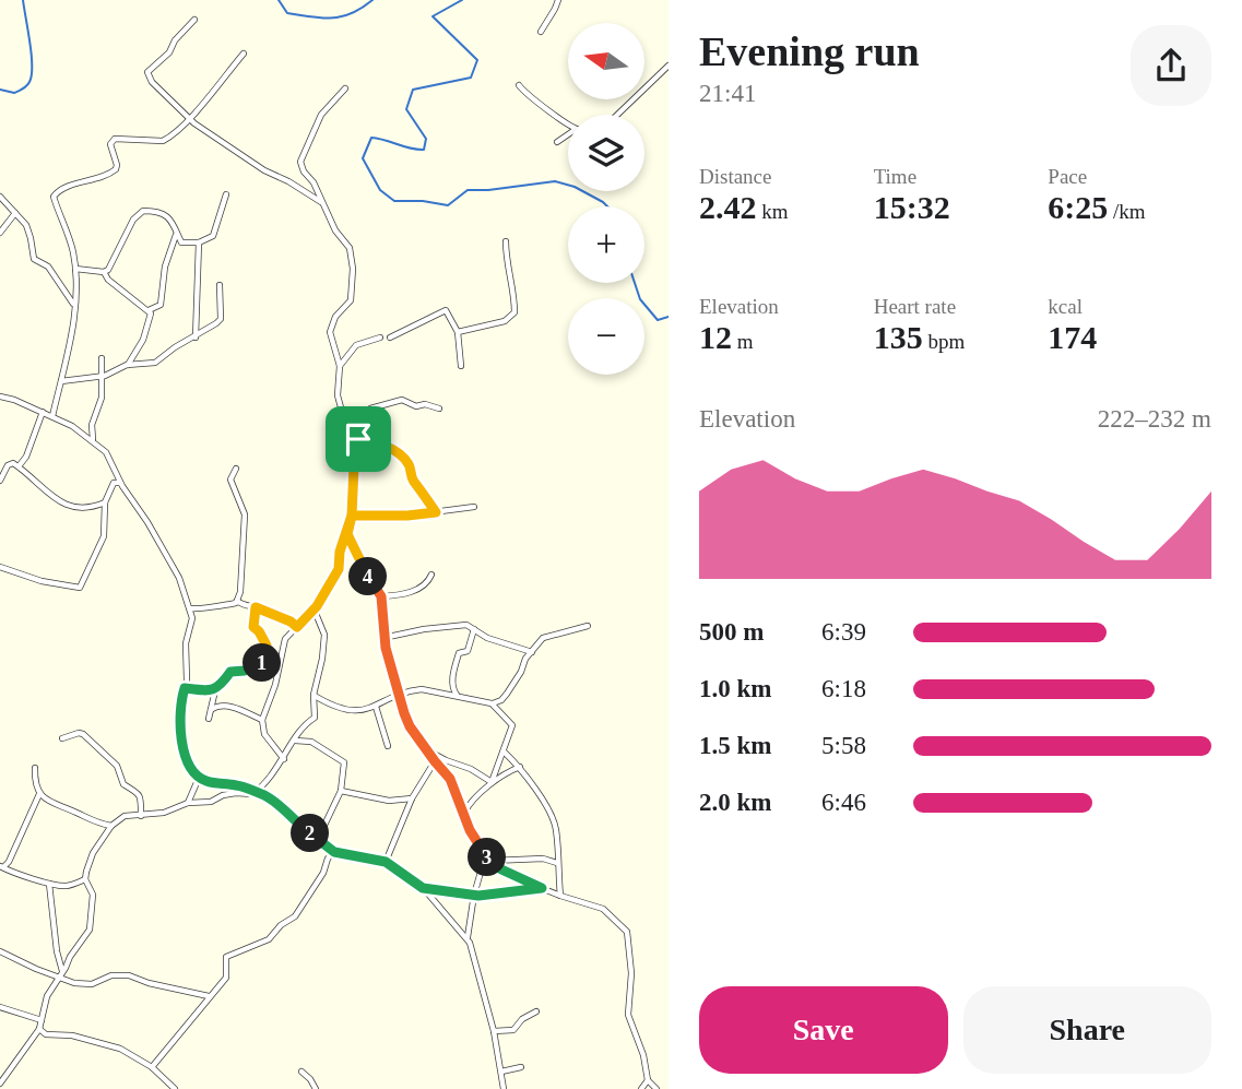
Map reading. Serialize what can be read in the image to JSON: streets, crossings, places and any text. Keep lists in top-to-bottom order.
{
  "north": "left",
  "page": {
    "heading": ["Evening run", "21:41"],
    "map_buttons": ["+", "−"],
    "stats": [
      ["Distance", "2.42 km"],
      ["Time", "15:32"],
      ["Pace", "6:25 /km"],
      ["Elevation", "12 m"],
      ["Heart rate", "135 bpm"],
      ["kcal", "174"]
    ],
    "chart": ["Elevation", "222–232 m"],
    "pins": [
      "4",
      "1",
      "2",
      "3"
    ],
    "list": [
      {
        "name": "500 m",
        "note": "6:39"
      },
      {
        "name": "1.0 km",
        "note": "6:18"
      },
      {
        "name": "1.5 km",
        "note": "5:58"
      },
      {
        "name": "2.0 km",
        "note": "6:46"
      }
    ],
    "buttons": ["Save", "Share"]
  }
}
